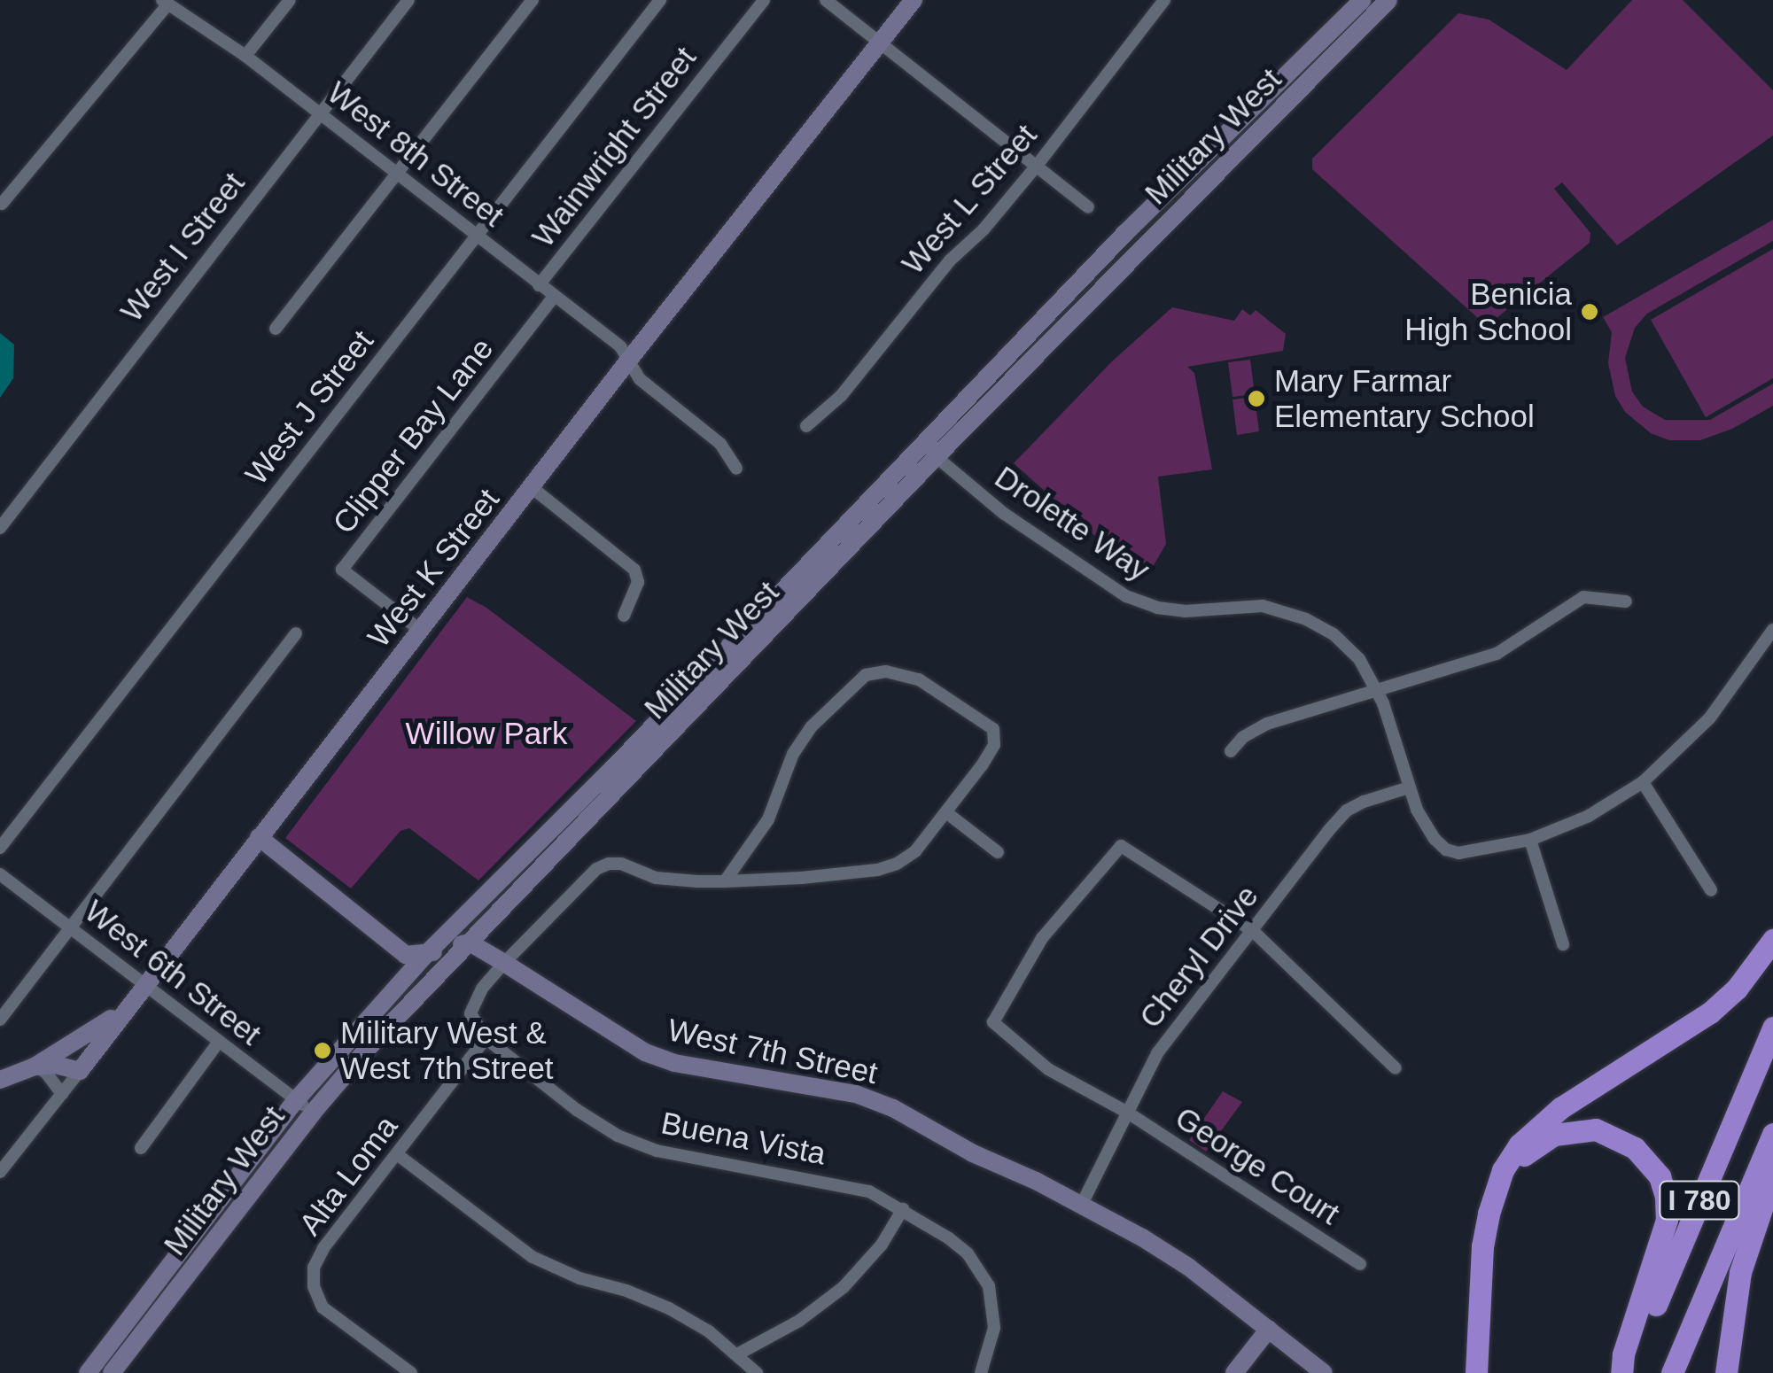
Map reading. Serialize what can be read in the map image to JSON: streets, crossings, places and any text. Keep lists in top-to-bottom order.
{
  "streets": {
    "highway": ["I 780"],
    "main road": ["Military West", "West K Street", "West 7th Street"],
    "street": [
      "Wainwright Street",
      "West 8th Street",
      "West L Street",
      "West I Street",
      "West J Street",
      "Clipper Bay Lane",
      "Drolette Way",
      "Cheryl Drive",
      "West 6th Street",
      "Buena Vista",
      "George Court",
      "Alta Loma"
    ]
  },
  "crossings": [
    ["Military West", "Drolette Way"],
    ["Military West", "West 6th Street"],
    ["Military West", "West 7th Street"],
    ["Wainwright Street", "West 8th Street"],
    ["West 8th Street", "West I Street"],
    ["West 8th Street", "West J Street"],
    ["West 8th Street", "Clipper Bay Lane"],
    ["West 8th Street", "West K Street"],
    ["Clipper Bay Lane", "West K Street"],
    ["Drolette Way", "Cheryl Drive"],
    ["West K Street", "West 6th Street"],
    ["Cheryl Drive", "West 7th Street"],
    ["Cheryl Drive", "George Court"],
    ["Buena Vista", "Alta Loma"]
  ],
  "parks": ["Willow Park"],
  "places": ["Benicia High School", "Mary Farmar Elementary School", "Military West & West 7th Street"]
}
